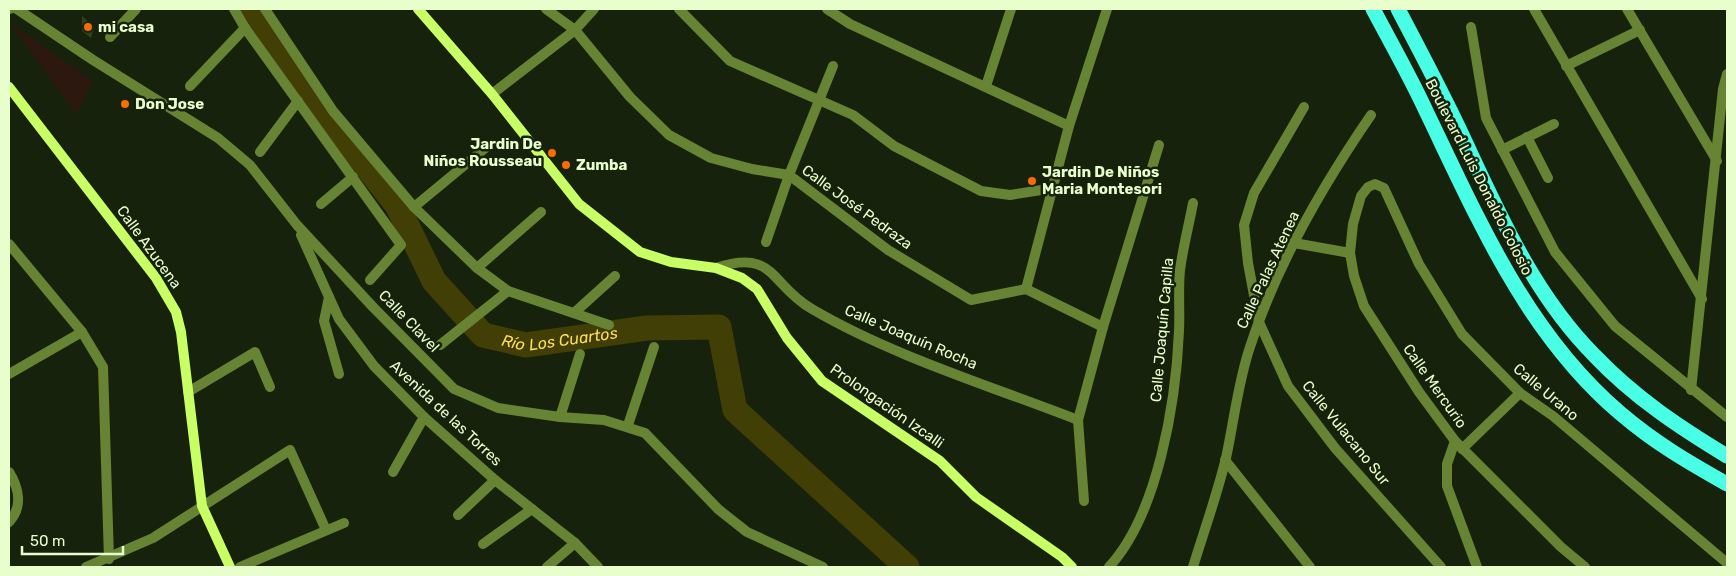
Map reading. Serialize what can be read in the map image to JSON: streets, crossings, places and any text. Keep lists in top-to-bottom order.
{
  "streets": {
    "highway": ["Boulevard Luis Donaldo Colosio"],
    "street": [
      "Calle José Pedraza",
      "Calle Azucena",
      "Calle Palas Atenea",
      "Calle Clavel",
      "Calle Joaquín Capilla",
      "Calle Joaquín Rocha",
      "Calle Mercurio",
      "Calle Urano",
      "Prolongación Izcalli",
      "Avenida de las Torres",
      "Calle Vulacano Sur"
    ]
  },
  "crossings": [
    ["Calle Palas Atenea", "Calle Vulacano Sur"],
    ["Calle Clavel", "Avenida de las Torres"],
    ["Calle Joaquín Rocha", "Prolongación Izcalli"],
    ["Calle Mercurio", "Calle Urano"]
  ],
  "water": ["Río Los Cuartos"],
  "places": [
    "mi casa",
    "Don Jose",
    "Jardin De Niños Rousseau",
    "Zumba",
    "Jardin De Niños Maria Montesori"
  ],
  "scale_bar": "50 m"
}
